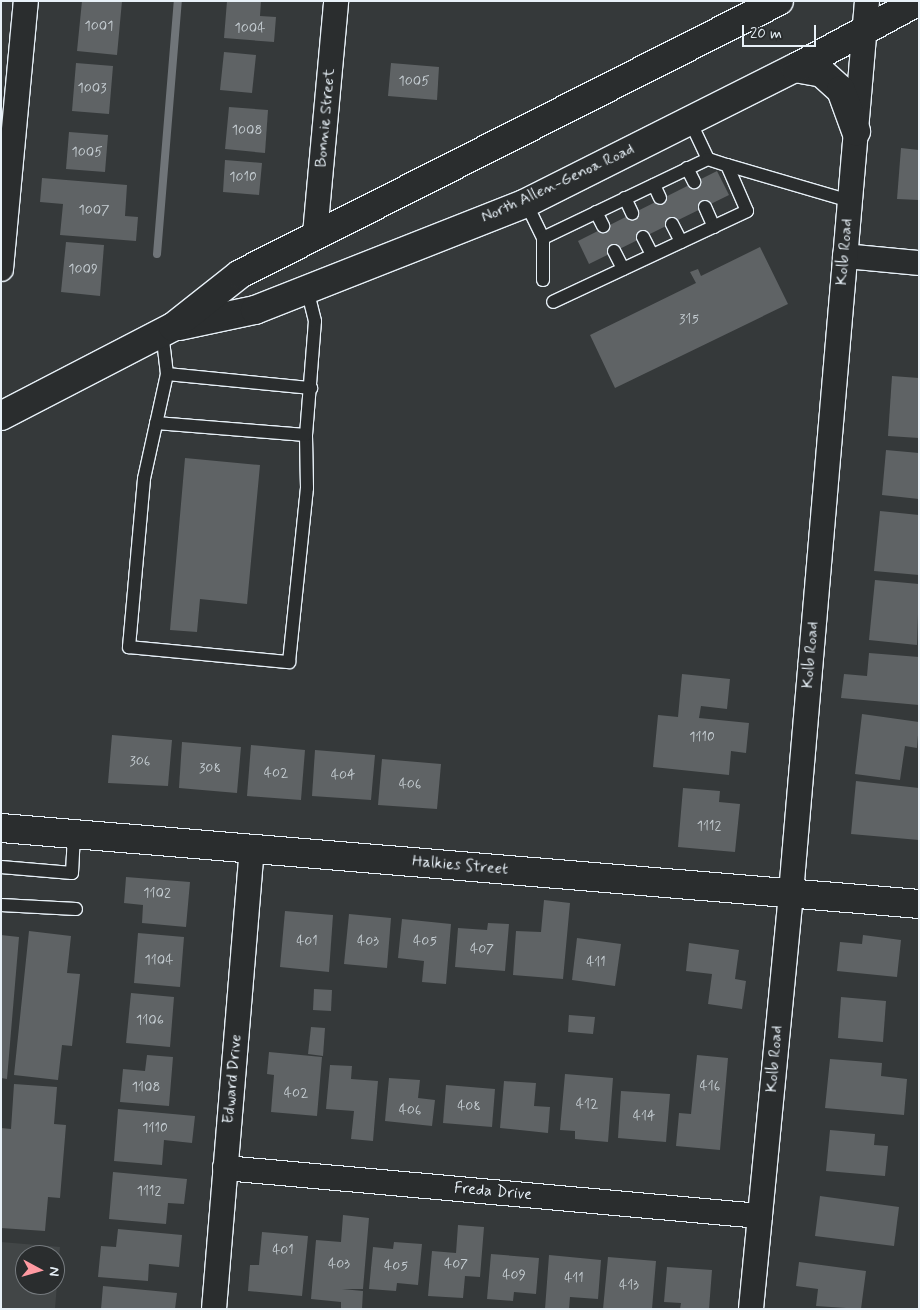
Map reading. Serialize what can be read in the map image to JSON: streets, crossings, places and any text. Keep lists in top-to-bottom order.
{
  "streets": {
    "main road": ["North Allen-Genoa Road", "Halkies Street"],
    "street": [
      "Bonnie Street",
      "Kolb Road",
      "Edward Drive",
      "Freda Drive"
    ]
  },
  "crossings": [
    ["Bonnie Street", "North Allen-Genoa Road"],
    ["North Allen-Genoa Road", "Kolb Road"],
    ["Kolb Road", "Halkies Street"],
    ["Kolb Road", "Freda Drive"],
    ["Halkies Street", "Edward Drive"],
    ["Edward Drive", "Freda Drive"]
  ],
  "house_numbers": [
    "1001",
    "1004",
    "1005",
    "1003",
    "1008",
    "1005",
    "1010",
    "1007",
    "1009",
    "315",
    "1110",
    "306",
    "308",
    "402",
    "404",
    "406",
    "1112",
    "1102",
    "401",
    "403",
    "405",
    "407",
    "1104",
    "411",
    "1106",
    "416",
    "1108",
    "402",
    "412",
    "408",
    "406",
    "414",
    "1110",
    "1112",
    "401",
    "403",
    "407",
    "405",
    "409",
    "411",
    "413"
  ],
  "scale_bar": "20 m",
  "north": "right"
}
